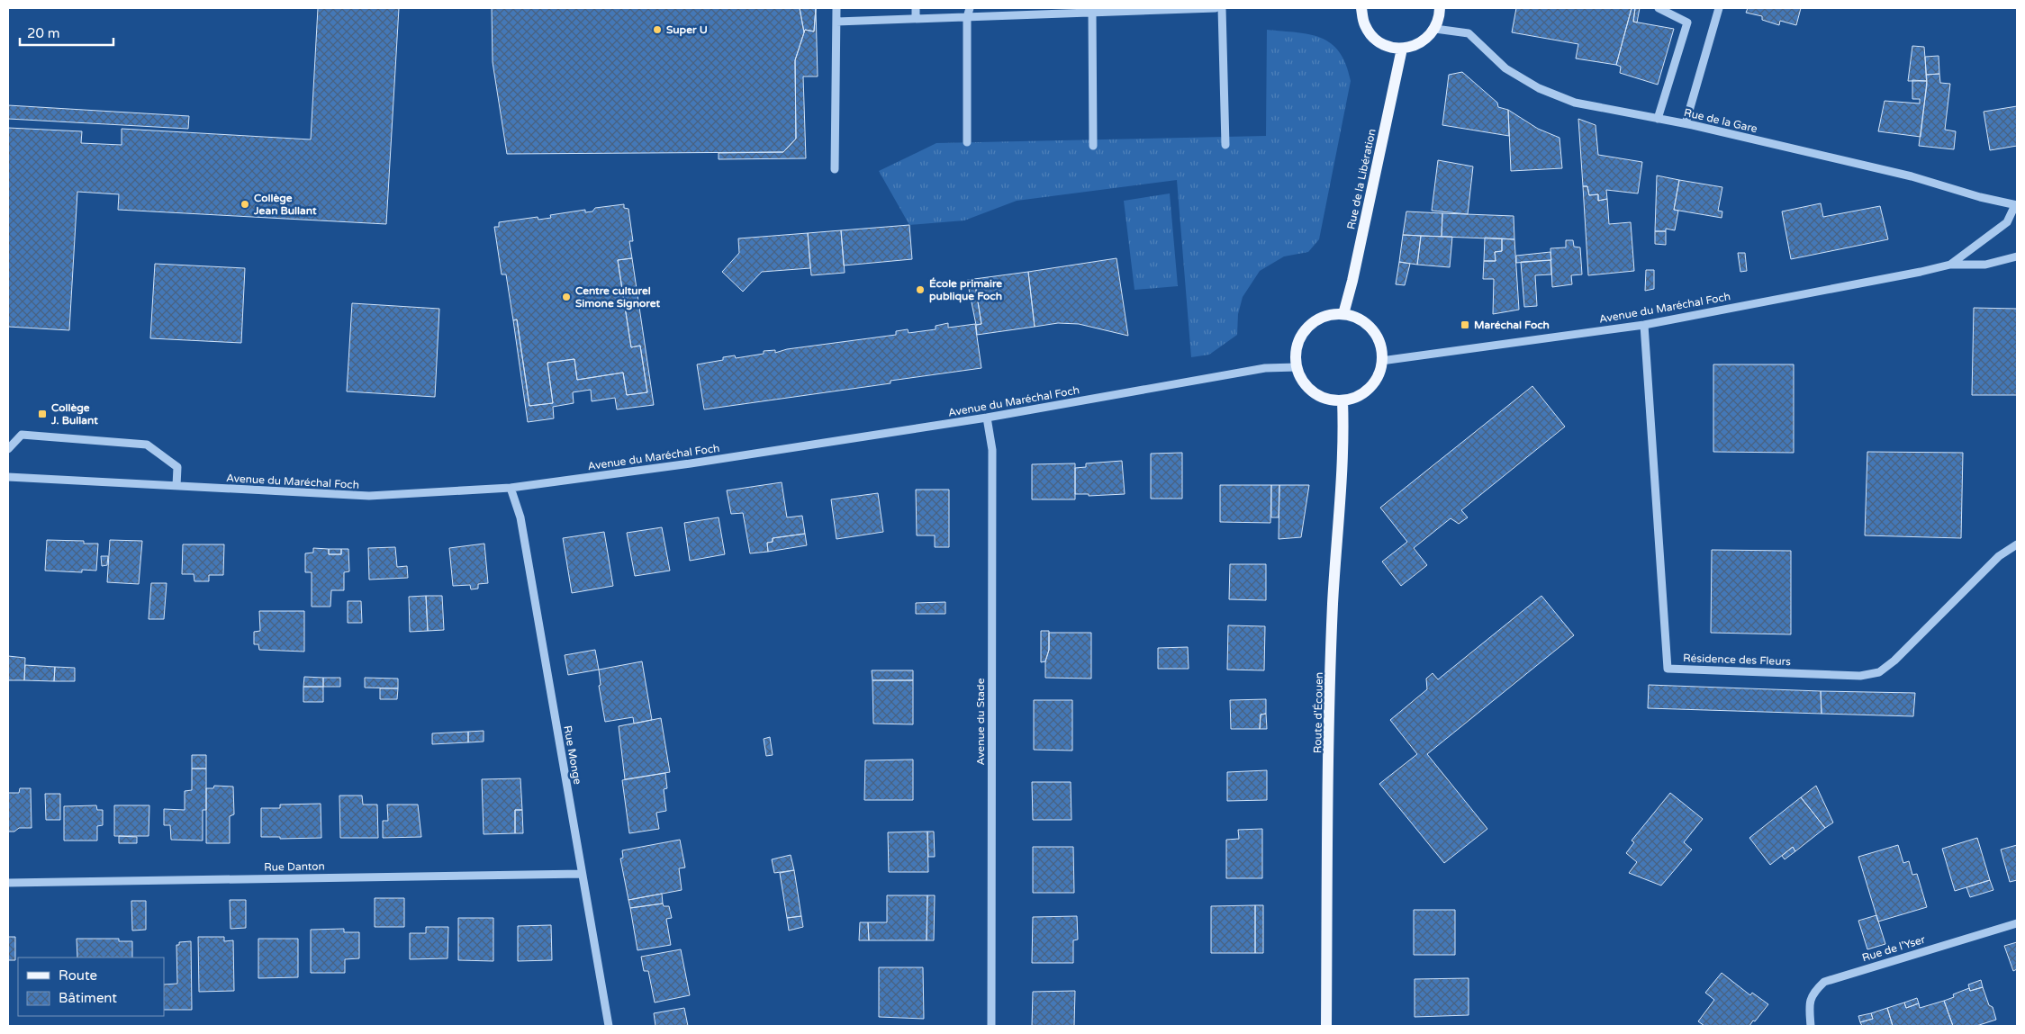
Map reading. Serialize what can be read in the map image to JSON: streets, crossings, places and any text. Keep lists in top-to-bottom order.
{
  "streets": {
    "main road": ["Rue de la Libération", "Route d'Écouen"],
    "street": [
      "Rue de la Gare",
      "Avenue du Maréchal Foch",
      "Résidence des Fleurs",
      "Avenue du Stade",
      "Rue Monge",
      "Rue Danton",
      "Rue de l'Yser"
    ]
  },
  "crossings": [
    ["Rue de la Libération", "Avenue du Maréchal Foch"],
    ["Rue de la Libération", "Route d'Écouen"],
    ["Avenue du Maréchal Foch", "Résidence des Fleurs"],
    ["Avenue du Maréchal Foch", "Route d'Écouen"],
    ["Avenue du Maréchal Foch", "Avenue du Stade"],
    ["Avenue du Maréchal Foch", "Rue Monge"],
    ["Rue Monge", "Rue Danton"]
  ],
  "places": {
    "other": [
      "Super U",
      "Collège Jean Bullant",
      "École primaire publique Foch",
      "Centre culturel Simone Signoret"
    ],
    "transit": ["Maréchal Foch", "Collège J. Bullant"]
  },
  "legend": ["Route", "Bâtiment"],
  "scale_bar": "20 m"
}
